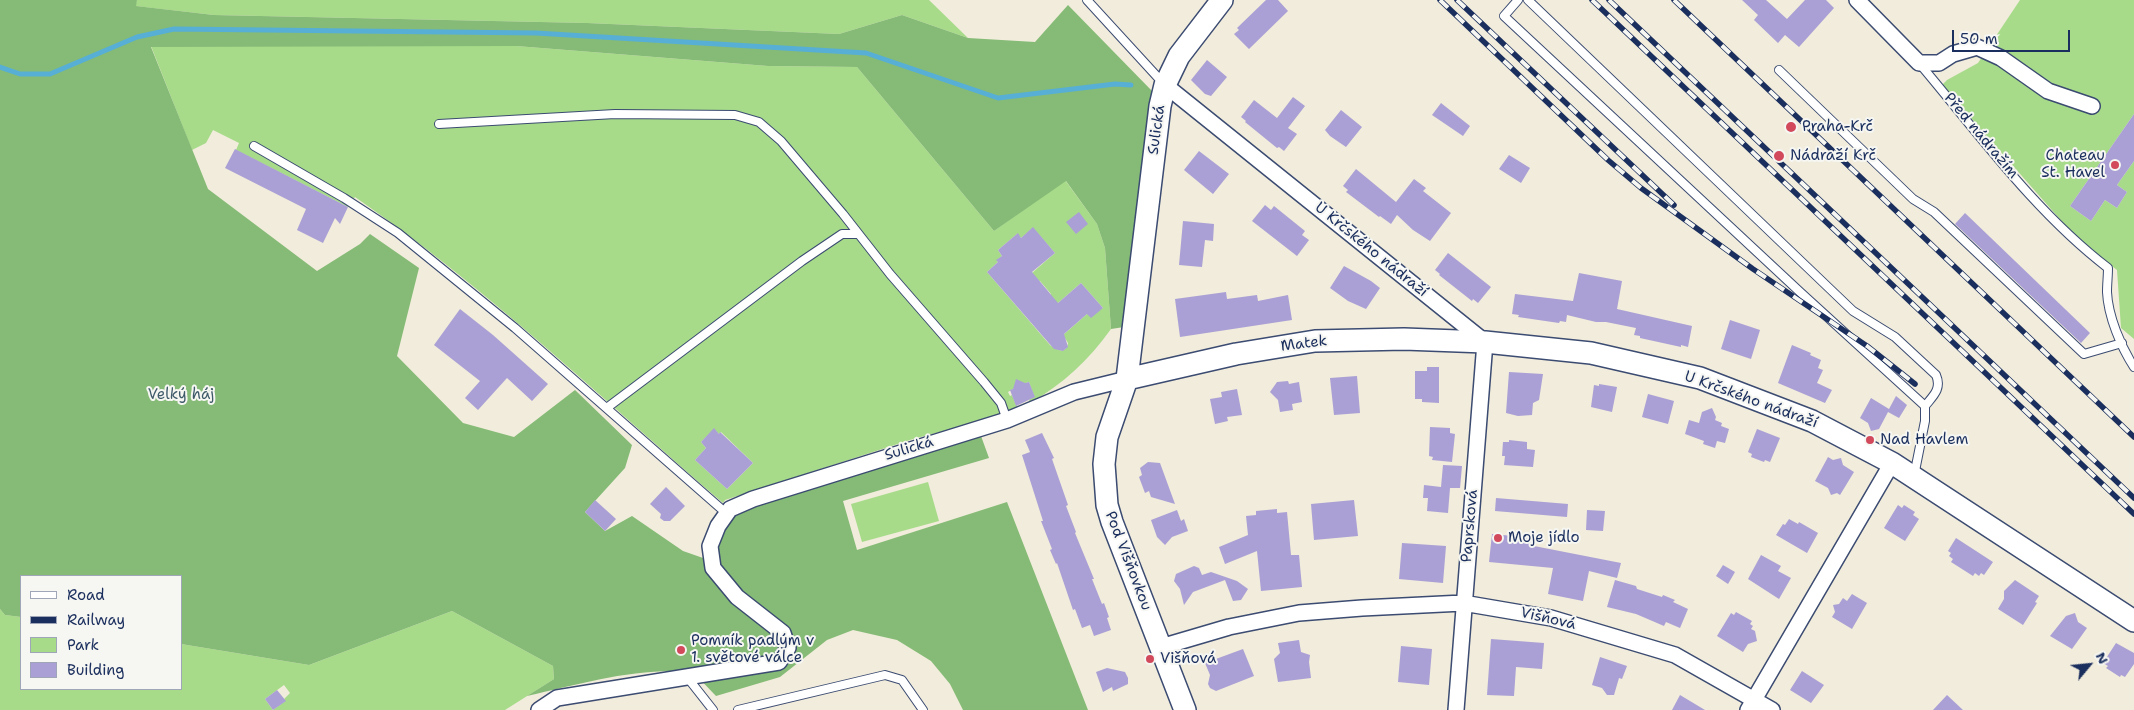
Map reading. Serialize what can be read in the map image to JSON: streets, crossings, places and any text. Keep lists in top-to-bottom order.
{
  "streets": {
    "street": [
      "Sulická",
      "Před nádražím",
      "U Krčského nádraží",
      "Matek",
      "Paprsková",
      "Pod Višňovkou",
      "Višňová"
    ]
  },
  "crossings": [
    ["Sulická", "U Krčského nádraží"],
    ["Sulická", "Matek"],
    ["Sulická", "Pod Višňovkou"],
    ["U Krčského nádraží", "Matek"],
    ["U Krčského nádraží", "Paprsková"],
    ["Matek", "Paprsková"],
    ["Matek", "Pod Višňovkou"],
    ["Paprsková", "Višňová"],
    ["Pod Višňovkou", "Višňová"]
  ],
  "parks": ["Velký háj"],
  "places": [
    "Praha-Krč",
    "Nádraží Krč",
    "Chateau St. Havel",
    "Nad Havlem",
    "Moje jídlo",
    "Pomník padlým v 1. světové válce",
    "Višňová"
  ],
  "legend": [
    "Road",
    "Railway",
    "Park",
    "Building"
  ],
  "scale_bar": "50 m",
  "north": "top right"
}
